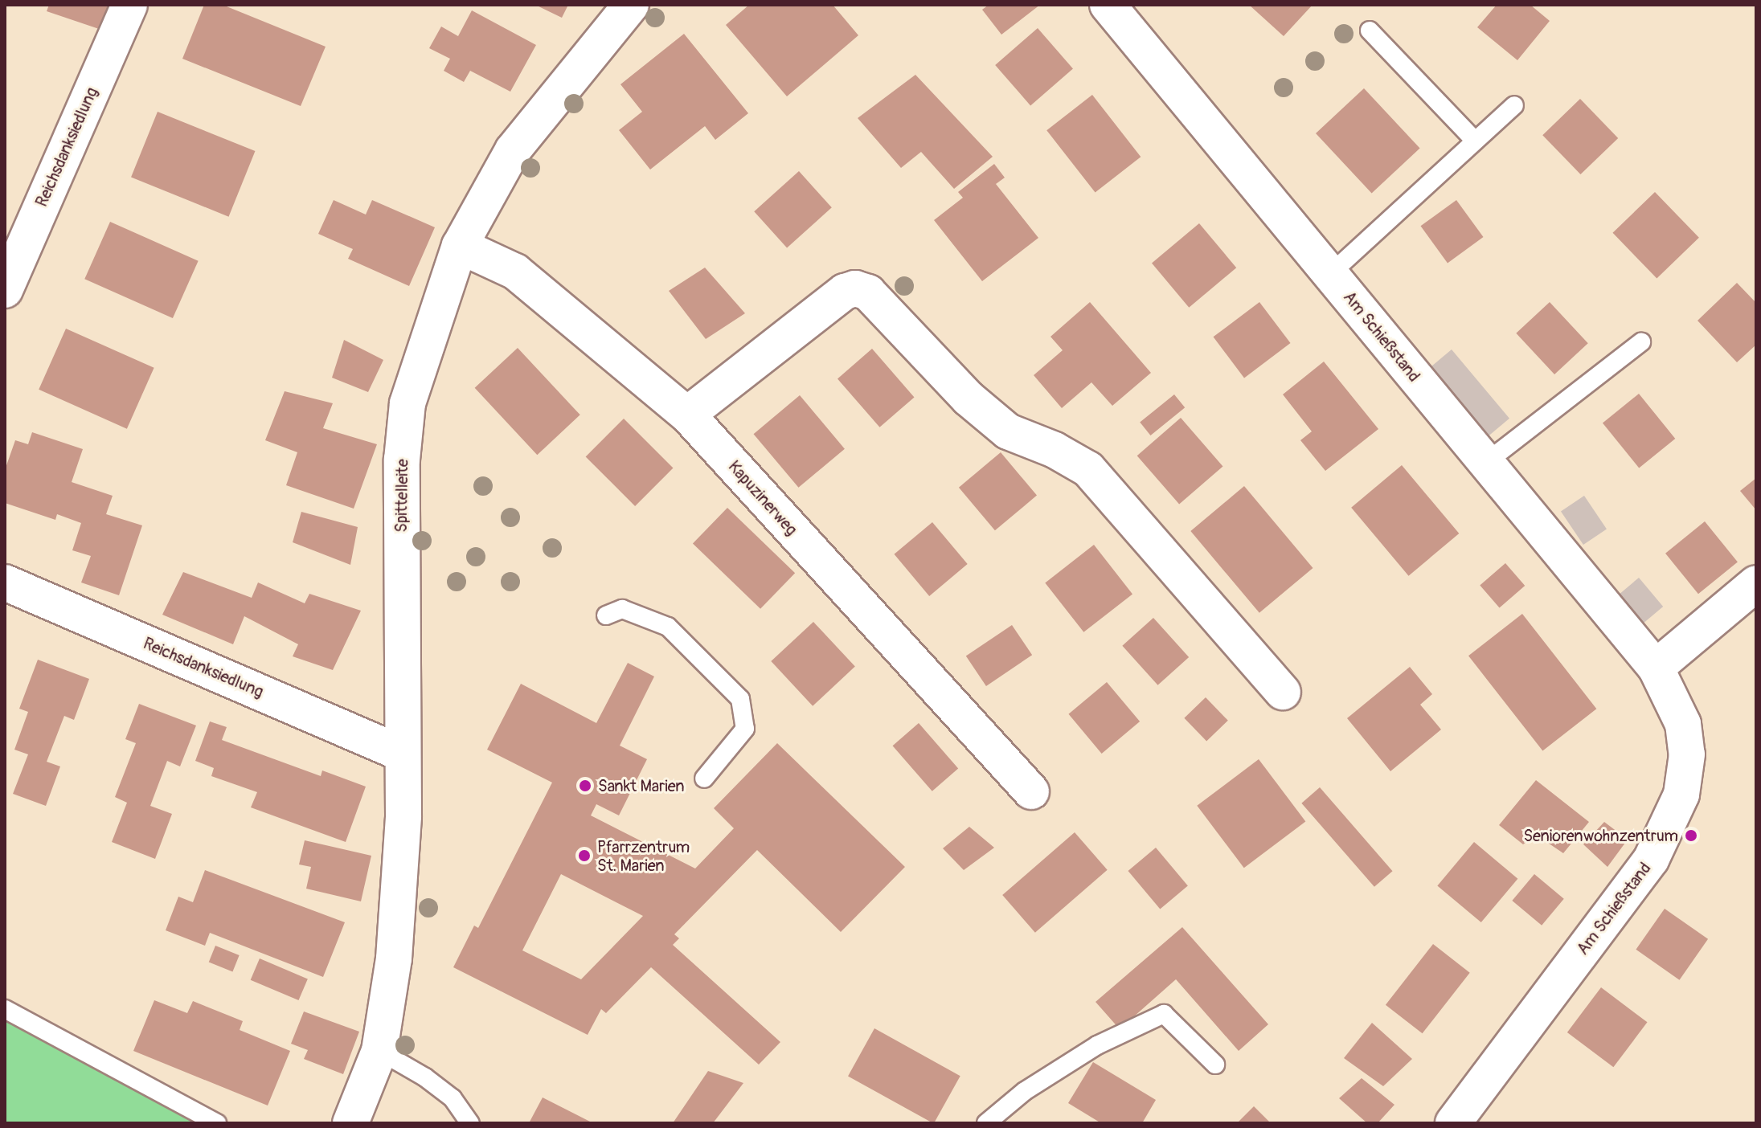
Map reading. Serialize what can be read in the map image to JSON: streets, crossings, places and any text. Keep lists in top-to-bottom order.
{
  "streets": {
    "street": [
      "Reichsdanksiedlung",
      "Am Schießstand",
      "Spittelleite",
      "Kapuzinerweg"
    ]
  },
  "crossings": [
    ["Reichsdanksiedlung", "Spittelleite"],
    ["Spittelleite", "Kapuzinerweg"]
  ],
  "places": ["Sankt Marien", "Seniorenwohnzentrum", "Pfarrzentrum St. Marien"]
}
